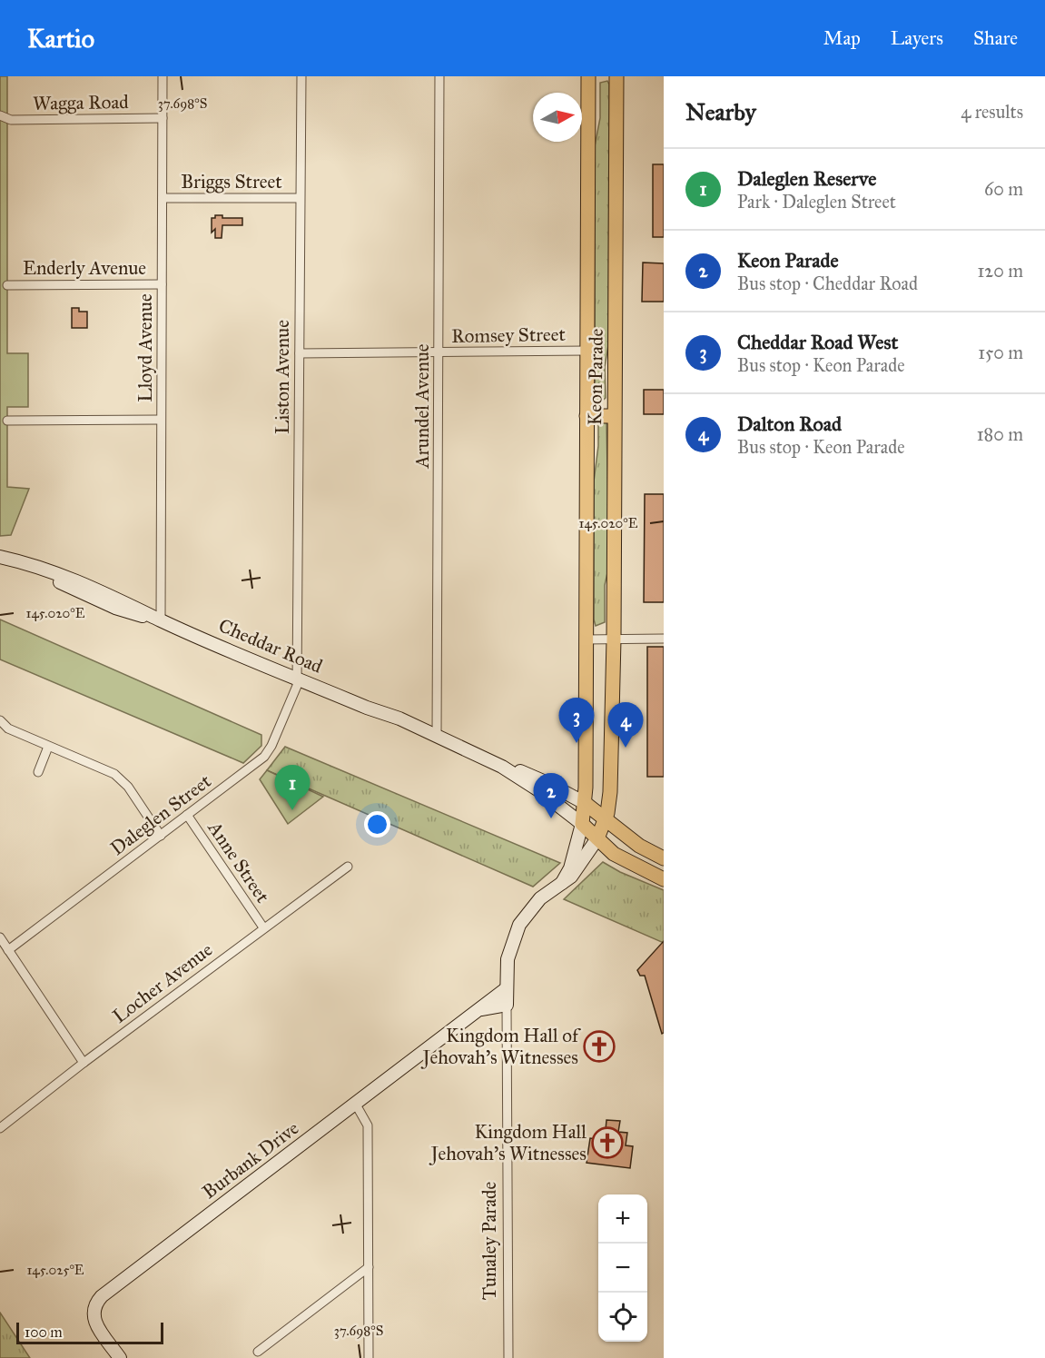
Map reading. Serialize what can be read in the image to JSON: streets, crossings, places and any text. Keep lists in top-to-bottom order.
{
  "streets": {
    "main road": ["Keon Parade"],
    "street": [
      "Wagga Road",
      "Briggs Street",
      "Enderly Avenue",
      "Romsey Street",
      "Lloyd Avenue",
      "Liston Avenue",
      "Arundel Avenue",
      "Cheddar Road",
      "Daleglen Street",
      "Anne Street",
      "Locher Avenue",
      "Burbank Drive",
      "Tunaley Parade"
    ]
  },
  "crossings": [
    ["Wagga Road", "Lloyd Avenue"],
    ["Briggs Street", "Lloyd Avenue"],
    ["Briggs Street", "Liston Avenue"],
    ["Enderly Avenue", "Lloyd Avenue"],
    ["Romsey Street", "Liston Avenue"],
    ["Romsey Street", "Keon Parade"],
    ["Romsey Street", "Arundel Avenue"],
    ["Lloyd Avenue", "Cheddar Road"],
    ["Liston Avenue", "Cheddar Road"],
    ["Liston Avenue", "Daleglen Street"],
    ["Keon Parade", "Cheddar Road"],
    ["Keon Parade", "Tunaley Parade"],
    ["Arundel Avenue", "Cheddar Road"],
    ["Cheddar Road", "Daleglen Street"],
    ["Cheddar Road", "Tunaley Parade"],
    ["Daleglen Street", "Anne Street"],
    ["Anne Street", "Locher Avenue"],
    ["Burbank Drive", "Tunaley Parade"]
  ],
  "places": {
    "church": ["Kingdom Hall of Jehovah's Witnesses", "Kingdom Hall Jehovah's Witnesses"]
  },
  "scale_bar": "100 m",
  "north": "right",
  "page": {
    "header": "Kartio",
    "nav": ["Map", "Layers", "Share"],
    "heading": ["Nearby", "4 results"],
    "list": [
      {
        "mark": "1",
        "name": "Daleglen Reserve",
        "note": "Park · Daleglen Street",
        "value": "60 m"
      },
      {
        "mark": "2",
        "name": "Keon Parade",
        "note": "Bus stop · Cheddar Road",
        "value": "120 m"
      },
      {
        "mark": "3",
        "name": "Cheddar Road West",
        "note": "Bus stop · Keon Parade",
        "value": "150 m"
      },
      {
        "mark": "4",
        "name": "Dalton Road",
        "note": "Bus stop · Keon Parade",
        "value": "180 m"
      }
    ],
    "pins": [
      "3",
      "4",
      "1",
      "2"
    ],
    "map_buttons": ["+", "−"],
    "scale": "100 m"
  },
  "coordinates": ["37.698°S", "145.020°E", "145.025°E"]
}
